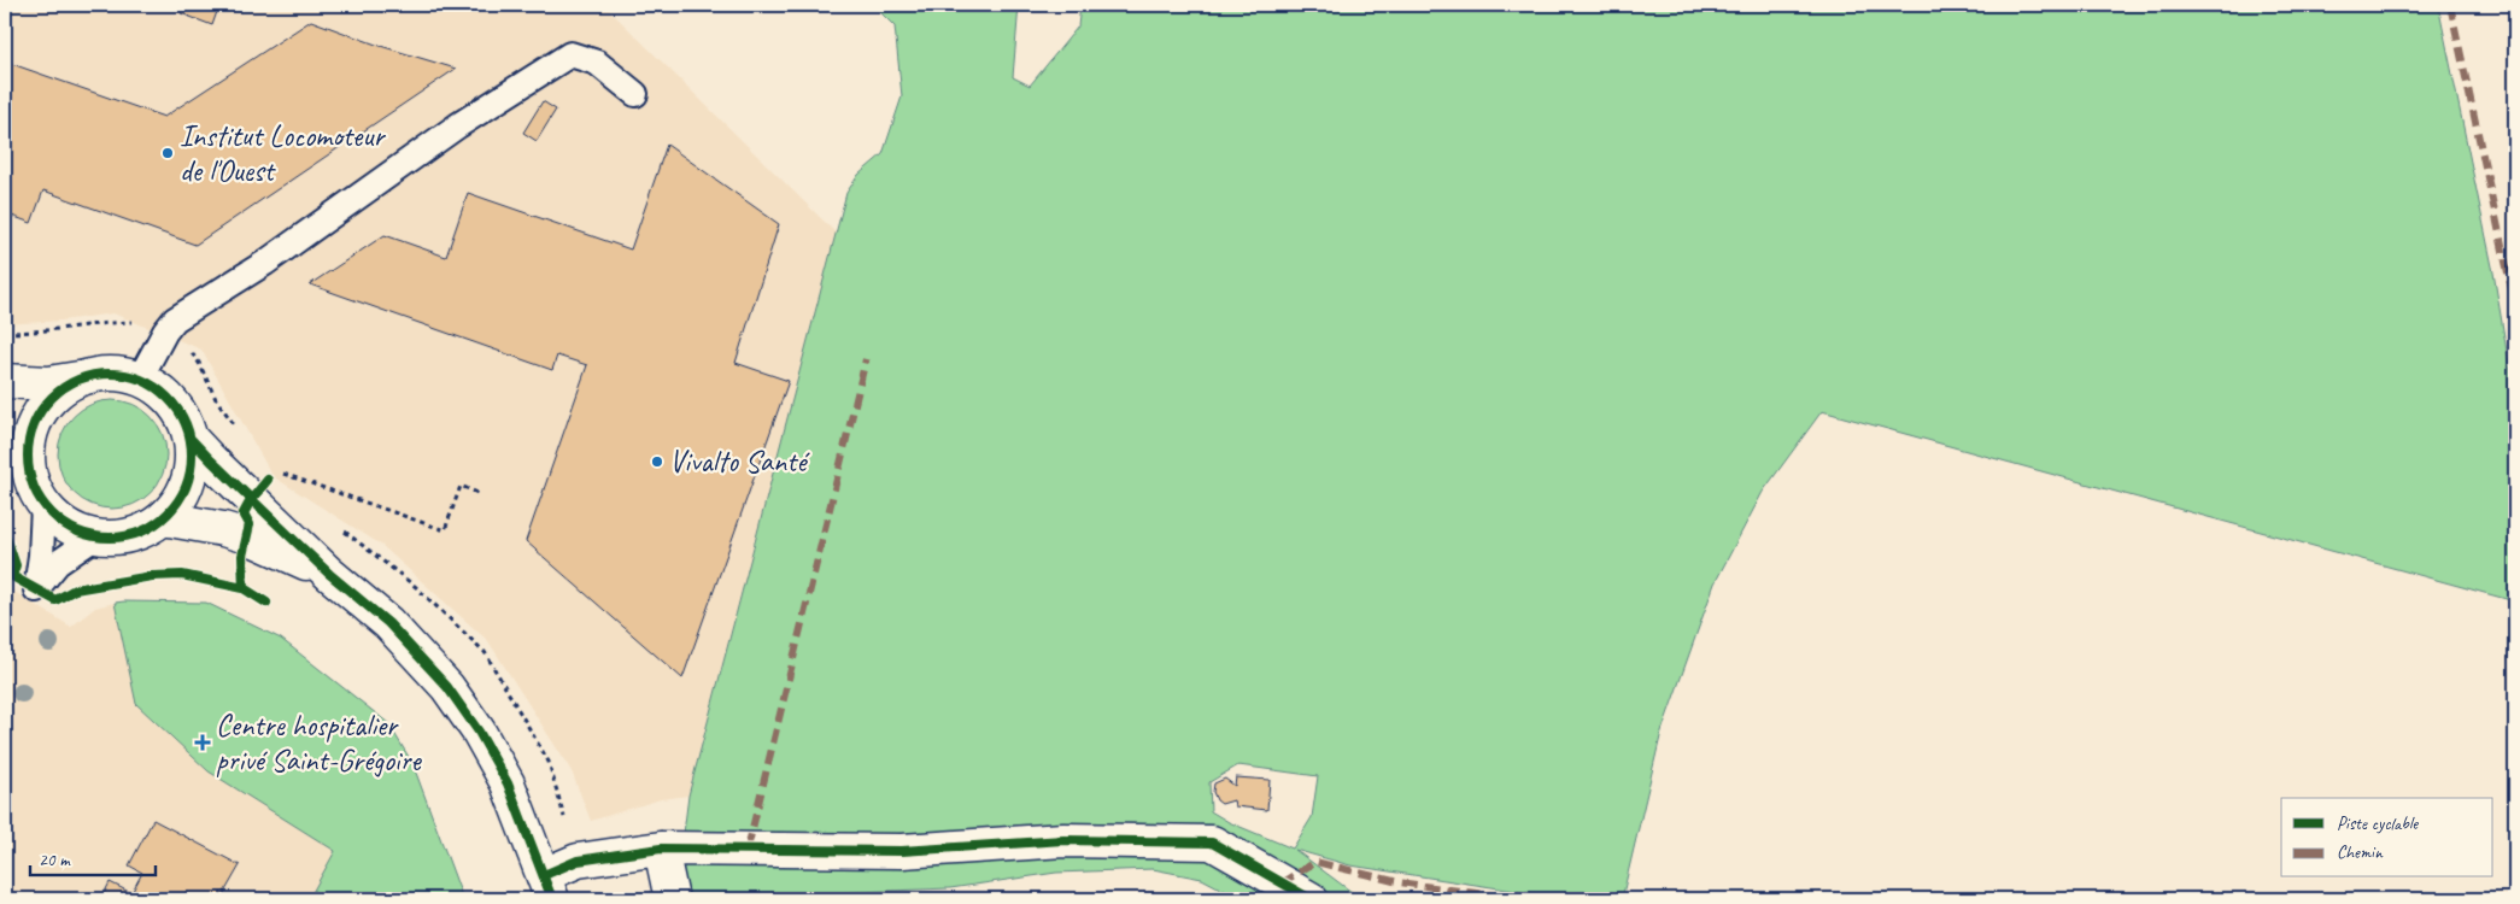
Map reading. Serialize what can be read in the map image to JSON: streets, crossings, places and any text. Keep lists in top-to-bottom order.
{
  "places": {
    "other": ["Institut Locomoteur de l'Ouest", "Vivalto Santé"],
    "health": ["Centre hospitalier privé Saint-Grégoire"]
  },
  "legend": ["Piste cyclable", "Chemin"],
  "scale_bar": "20 m"
}
